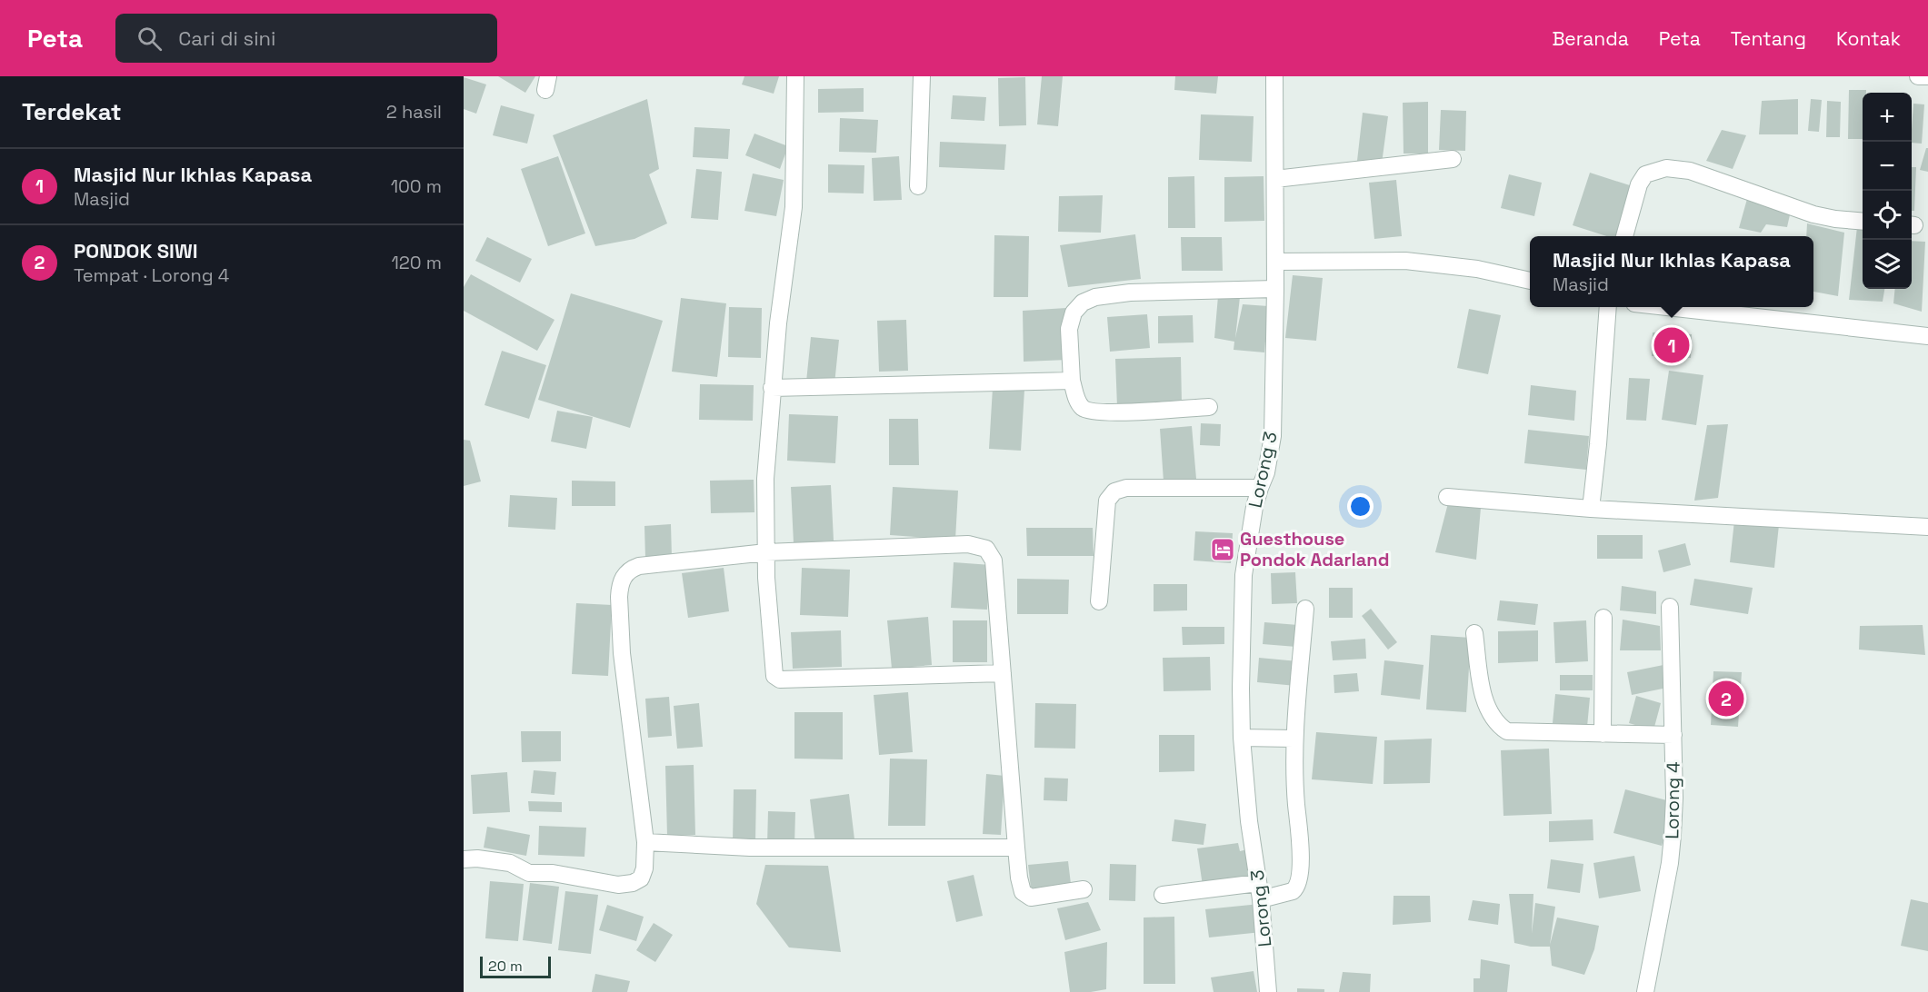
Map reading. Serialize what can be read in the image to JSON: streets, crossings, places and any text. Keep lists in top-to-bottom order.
{
  "streets": {
    "street": ["Lorong 3", "Lorong 4"]
  },
  "places": {
    "hotel": ["Guesthouse Pondok Adarland"]
  },
  "scale_bar": "20 m",
  "page": {
    "header": "Peta",
    "search": "Cari di sini",
    "nav": [
      "Beranda",
      "Peta",
      "Tentang",
      "Kontak"
    ],
    "heading": ["Terdekat", "2 hasil"],
    "map_buttons": ["+", "−"],
    "list": [
      {
        "mark": "1",
        "name": "Masjid Nur Ikhlas Kapasa",
        "note": "Masjid",
        "value": "100 m"
      },
      {
        "mark": "2",
        "name": "PONDOK SIWI",
        "note": "Tempat · Lorong 4",
        "value": "120 m"
      }
    ],
    "popup": ["Masjid Nur Ikhlas Kapasa", "Masjid"],
    "pins": ["1", "2"],
    "scale": "20 m"
  }
}
